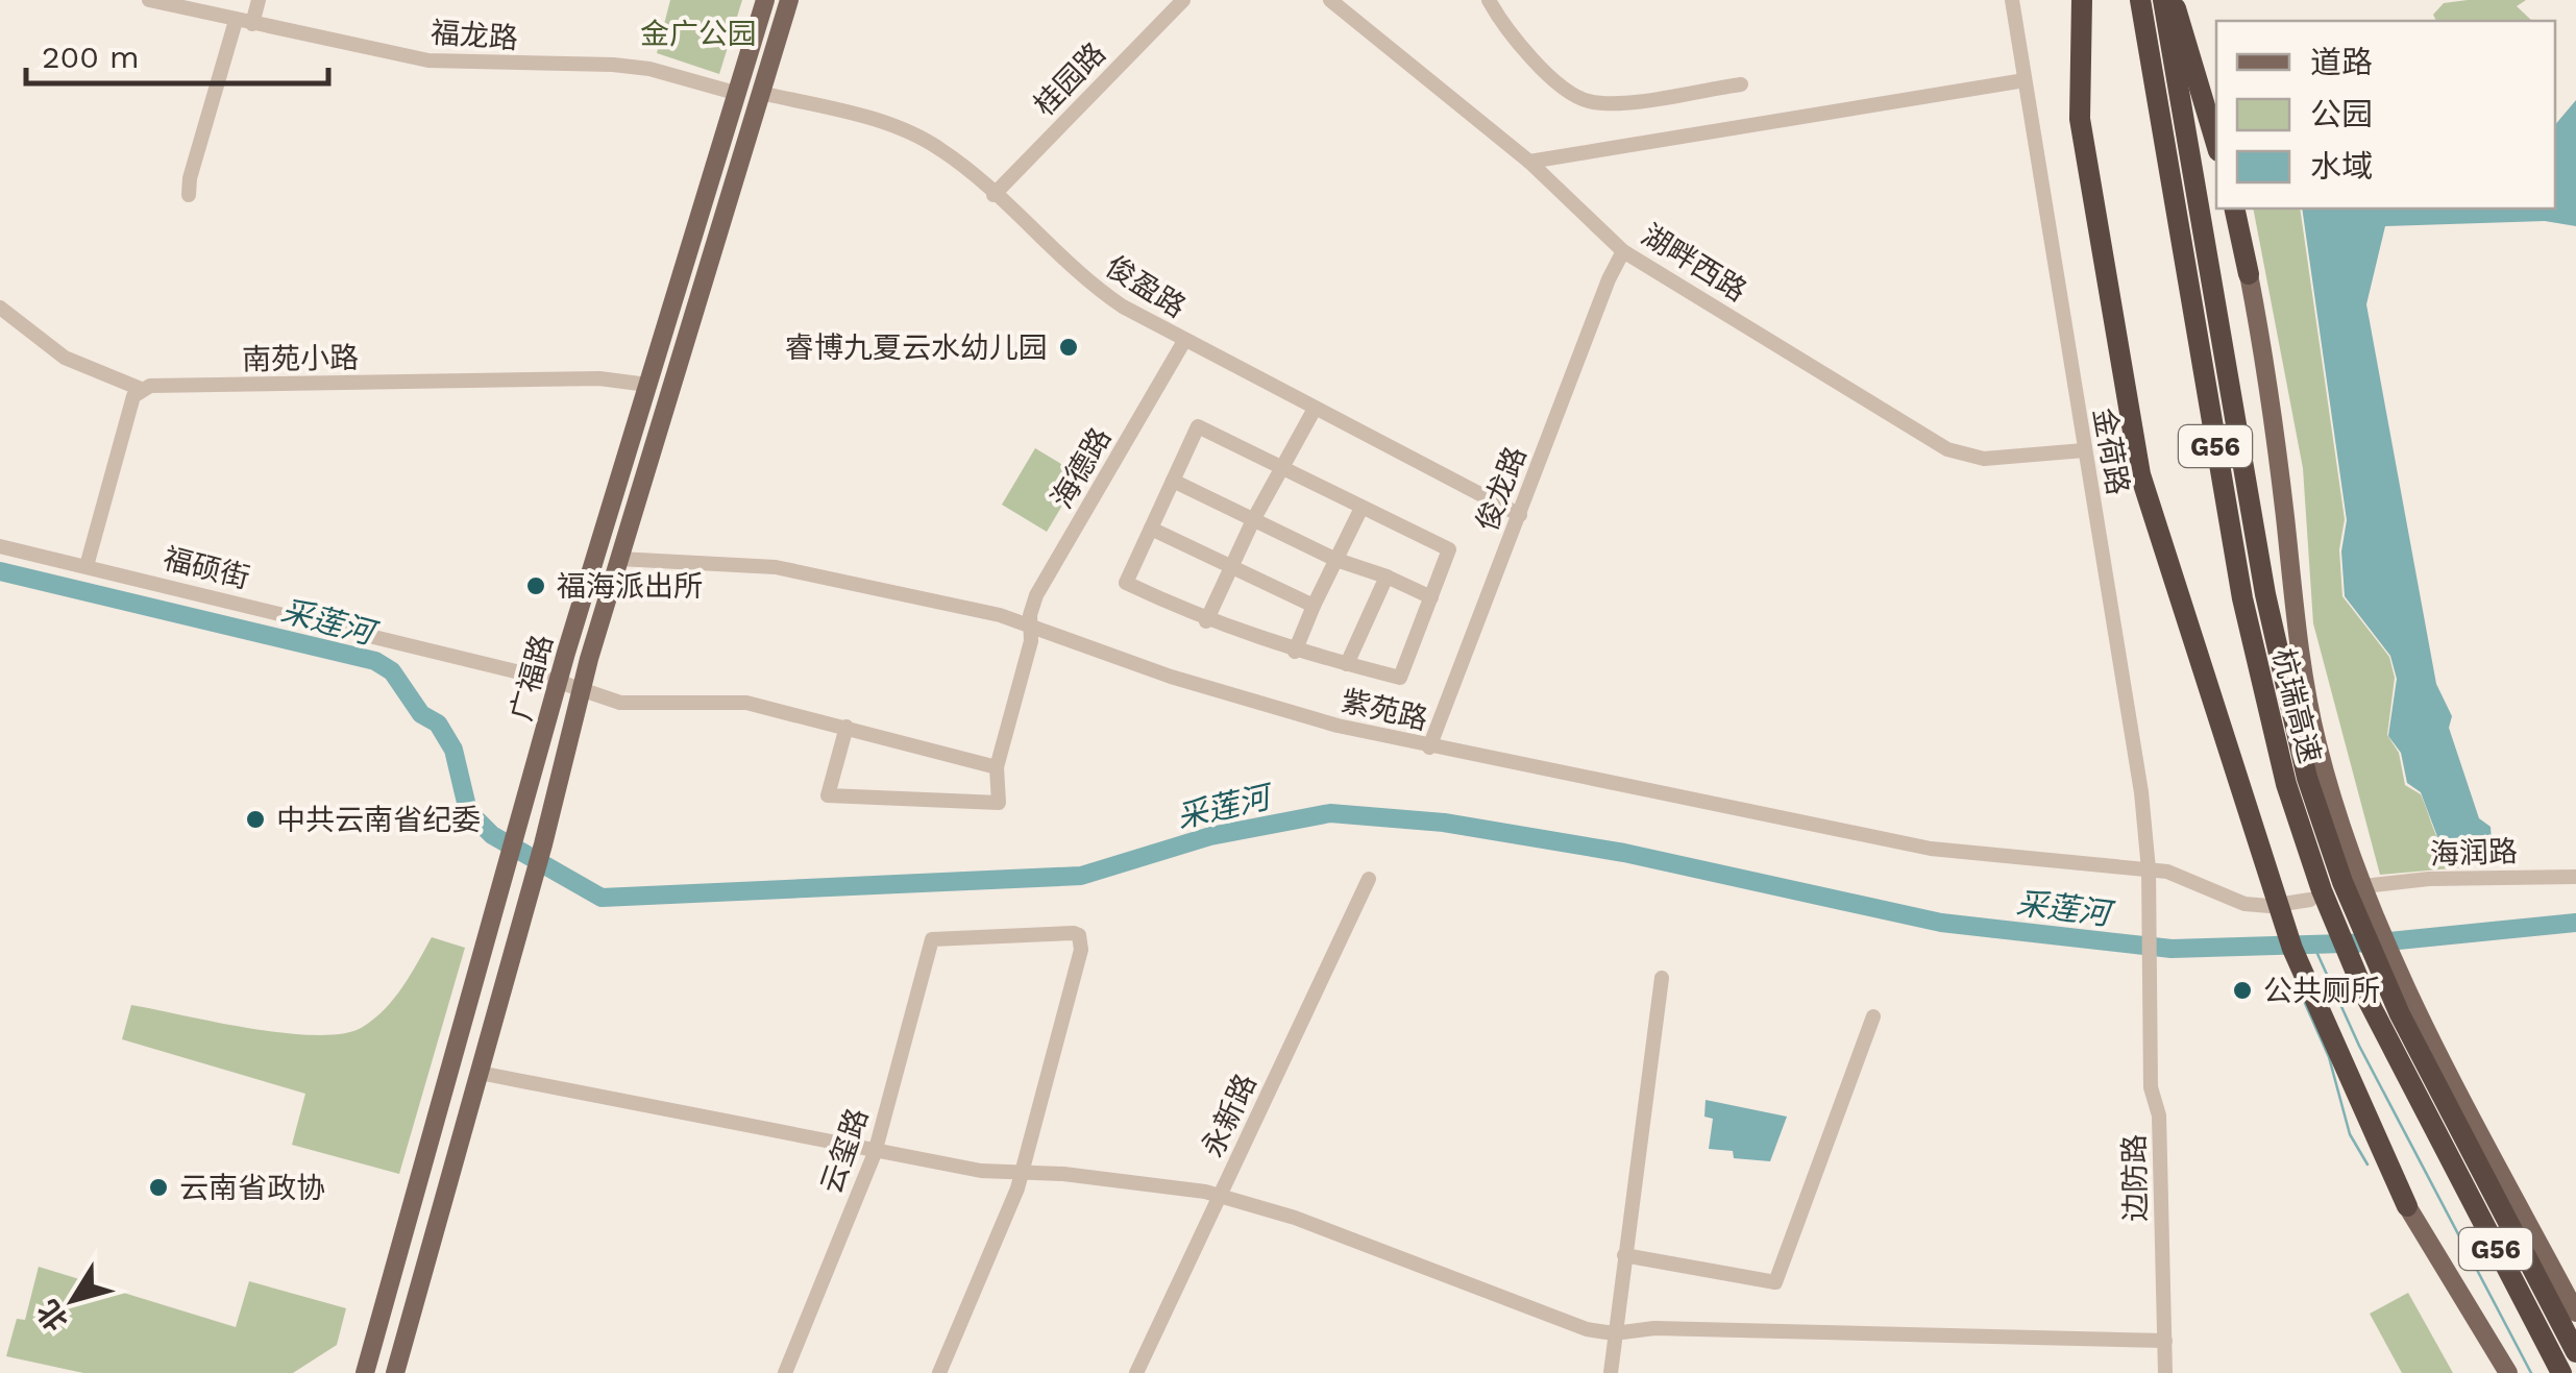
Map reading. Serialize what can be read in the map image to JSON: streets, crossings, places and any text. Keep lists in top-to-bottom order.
{
  "streets": {
    "highway": ["G56", "杭瑞高速"],
    "main road": ["广福路"],
    "street": [
      "福龙路",
      "桂园路",
      "湖畔西路",
      "俊盈路",
      "南苑小路",
      "金荷路",
      "海德路",
      "俊龙路",
      "福硕街",
      "紫苑路",
      "海润路",
      "永新路",
      "云玺路",
      "边防路"
    ]
  },
  "crossings": [
    ["福龙路", "广福路"],
    ["桂园路", "俊盈路"],
    ["湖畔西路", "金荷路"],
    ["湖畔西路", "俊龙路"],
    ["俊盈路", "海德路"],
    ["俊盈路", "俊龙路"],
    ["俊盈路", "广福路"],
    ["南苑小路", "广福路"],
    ["金荷路", "紫苑路"],
    ["金荷路", "边防路"],
    ["海德路", "福硕街"],
    ["海德路", "紫苑路"],
    ["俊龙路", "紫苑路"],
    ["福硕街", "广福路"],
    ["广福路", "紫苑路"]
  ],
  "water": ["采莲河"],
  "parks": ["金广公园"],
  "places": [
    "睿博九夏云水幼儿园",
    "福海派出所",
    "中共云南省纪委",
    "公共厕所",
    "云南省政协"
  ],
  "legend": ["道路", "公园", "水域"],
  "scale_bar": "200 m",
  "north": "bottom left"
}
